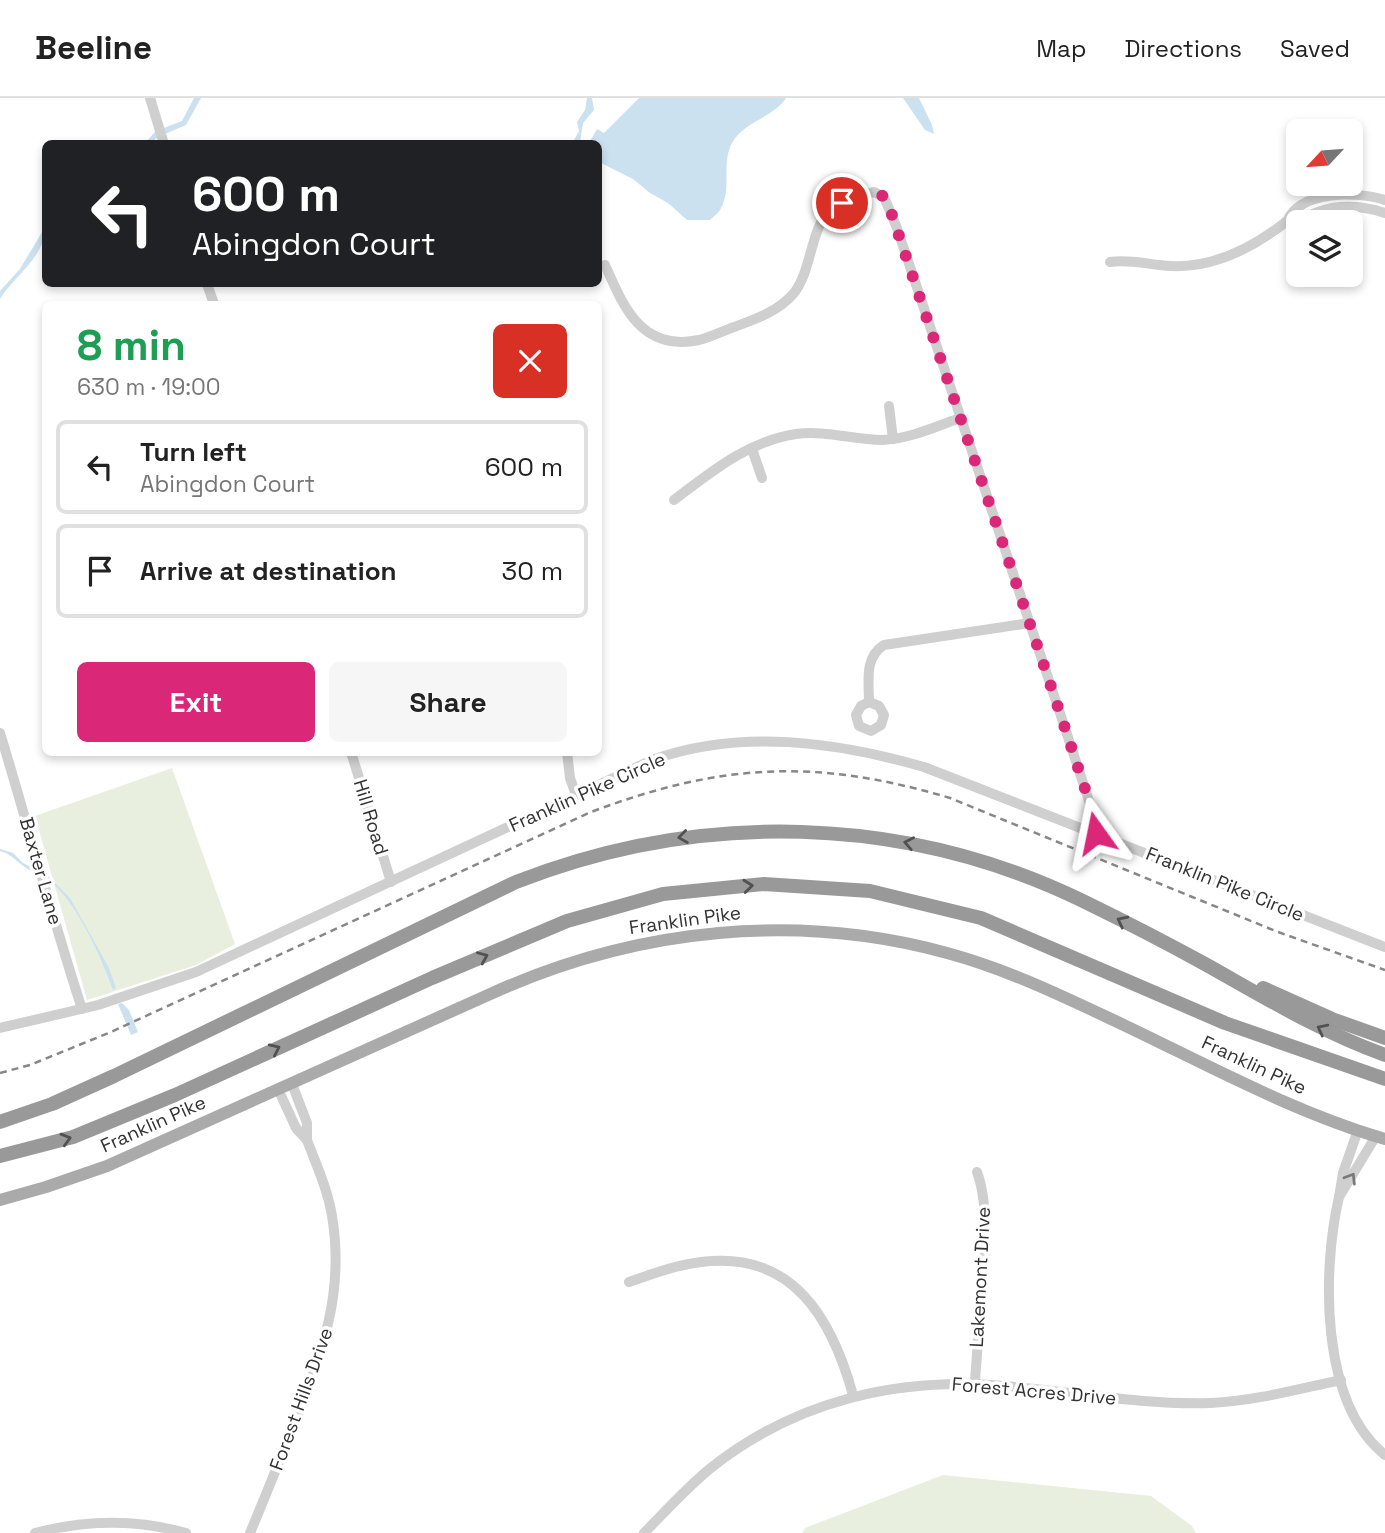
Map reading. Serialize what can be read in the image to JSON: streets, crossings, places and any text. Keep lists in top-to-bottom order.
{
  "streets": {
    "main road": ["Franklin Pike"],
    "street": [
      "Franklin Pike Circle",
      "Hill Road",
      "Baxter Lane",
      "Lakemont Drive",
      "Forest Acres Drive",
      "Forest Hills Drive"
    ]
  },
  "crossings": [
    ["Franklin Pike Circle", "Hill Road"],
    ["Franklin Pike Circle", "Baxter Lane"],
    ["Franklin Pike", "Forest Hills Drive"],
    ["Lakemont Drive", "Forest Acres Drive"]
  ],
  "north": "bottom left",
  "page": {
    "header": "Beeline",
    "nav": ["Map", "Directions", "Saved"],
    "turn": ["600 m", "Abingdon Court"],
    "heading": ["8 min", "630 m · 19:00"],
    "list": [
      {
        "name": "Turn left",
        "note": "Abingdon Court",
        "value": "600 m"
      },
      {
        "name": "Arrive at destination",
        "value": "30 m"
      }
    ],
    "buttons": ["Exit", "Share"]
  }
}
